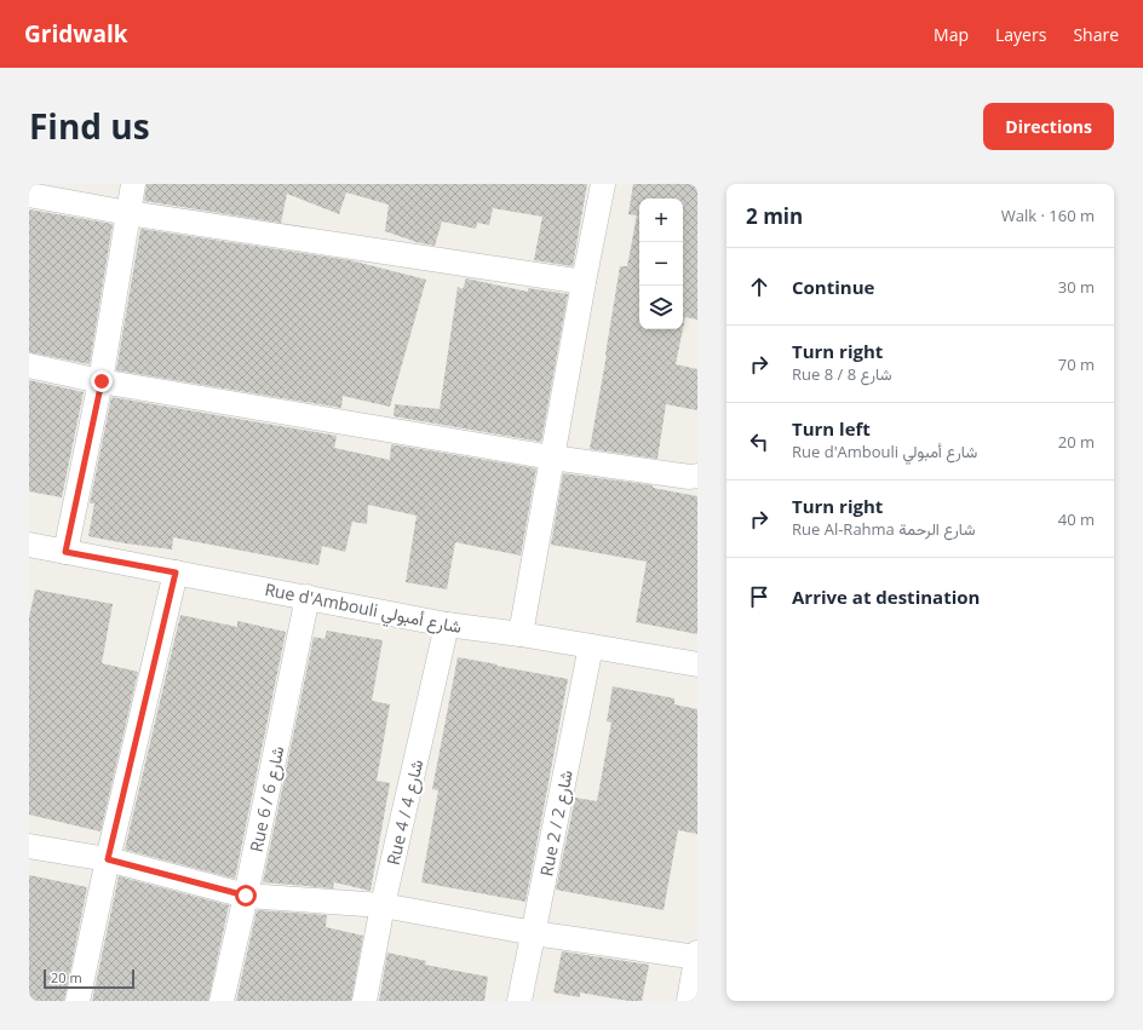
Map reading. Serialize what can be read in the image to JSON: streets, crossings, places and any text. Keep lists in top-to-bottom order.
{
  "streets": {
    "street": [
      "Rue d'Ambouli شارع أمبولي",
      "Rue 6 / شارع 6",
      "Rue 4 / شارع 4",
      "Rue 2 / شارع 2"
    ]
  },
  "crossings": [
    ["Rue d'Ambouli شارع أمبولي", "Rue 6 / شارع 6"],
    ["Rue d'Ambouli شارع أمبولي", "Rue 4 / شارع 4"],
    ["Rue d'Ambouli شارع أمبولي", "Rue 2 / شارع 2"]
  ],
  "scale_bar": "20 m",
  "page": {
    "header": "Gridwalk",
    "nav": ["Map", "Layers", "Share"],
    "title": "Find us",
    "buttons": "Directions",
    "heading": ["2 min", "Walk · 160 m"],
    "map_buttons": ["+", "−"],
    "list": [
      ["Continue", "30 m"],
      ["Turn right", "Rue 8 / شارع 8", "70 m"],
      ["Turn left", "Rue d'Ambouli شارع أمبولي", "20 m"],
      ["Turn right", "Rue Al-Rahma شارع الرحمة", "40 m"],
      "Arrive at destination"
    ],
    "scale": "20 m"
  }
}
